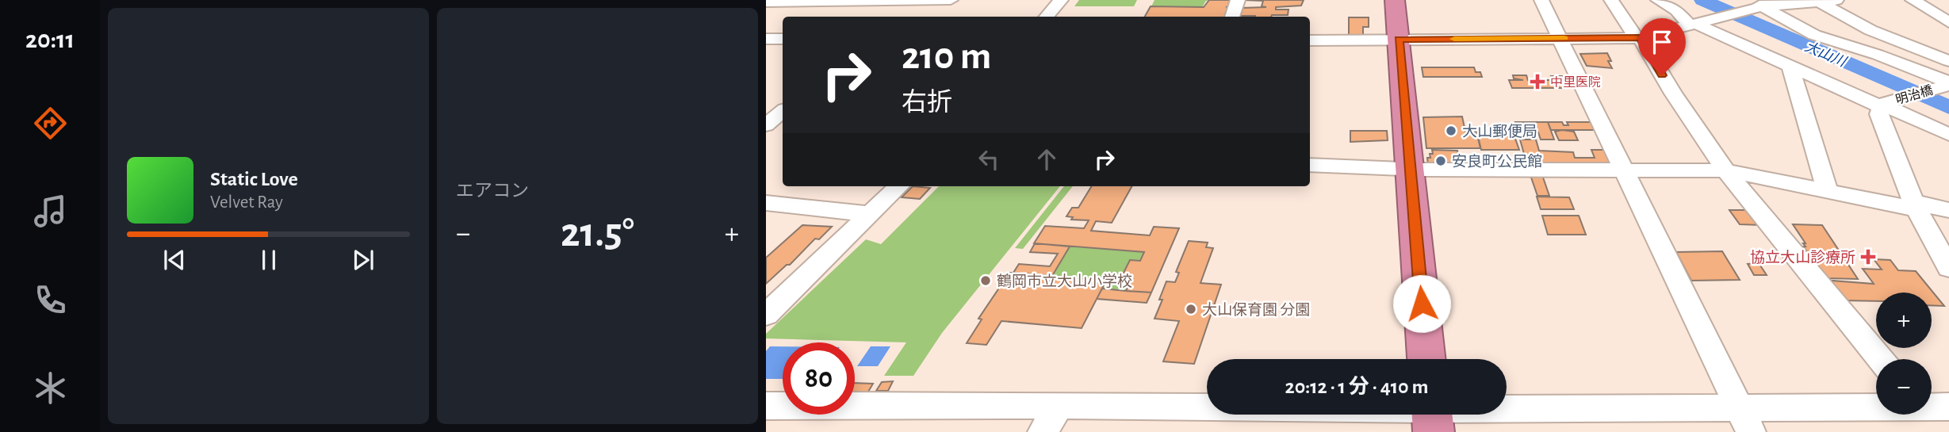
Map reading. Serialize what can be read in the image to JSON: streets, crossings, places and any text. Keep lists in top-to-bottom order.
{
  "streets": {
    "street": ["明治橋"]
  },
  "water": ["大山川"],
  "places": {
    "health": ["中里医院", "協立大山診療所"],
    "other": [
      "大山郵便局",
      "安良町公民館",
      "鶴岡市立大山小学校",
      "大山保育園 分園"
    ]
  },
  "page": {
    "tabs": "20:11",
    "tile": "エアコン",
    "turn": ["210 m", "右折"],
    "song": ["Static Love", "Velvet Ray"],
    "heat": ["−", "21.5°", "+"],
    "map_buttons": ["+", "−"],
    "limit": "80",
    "trip": "20:12 · 1 分 · 410 m"
  }
}
